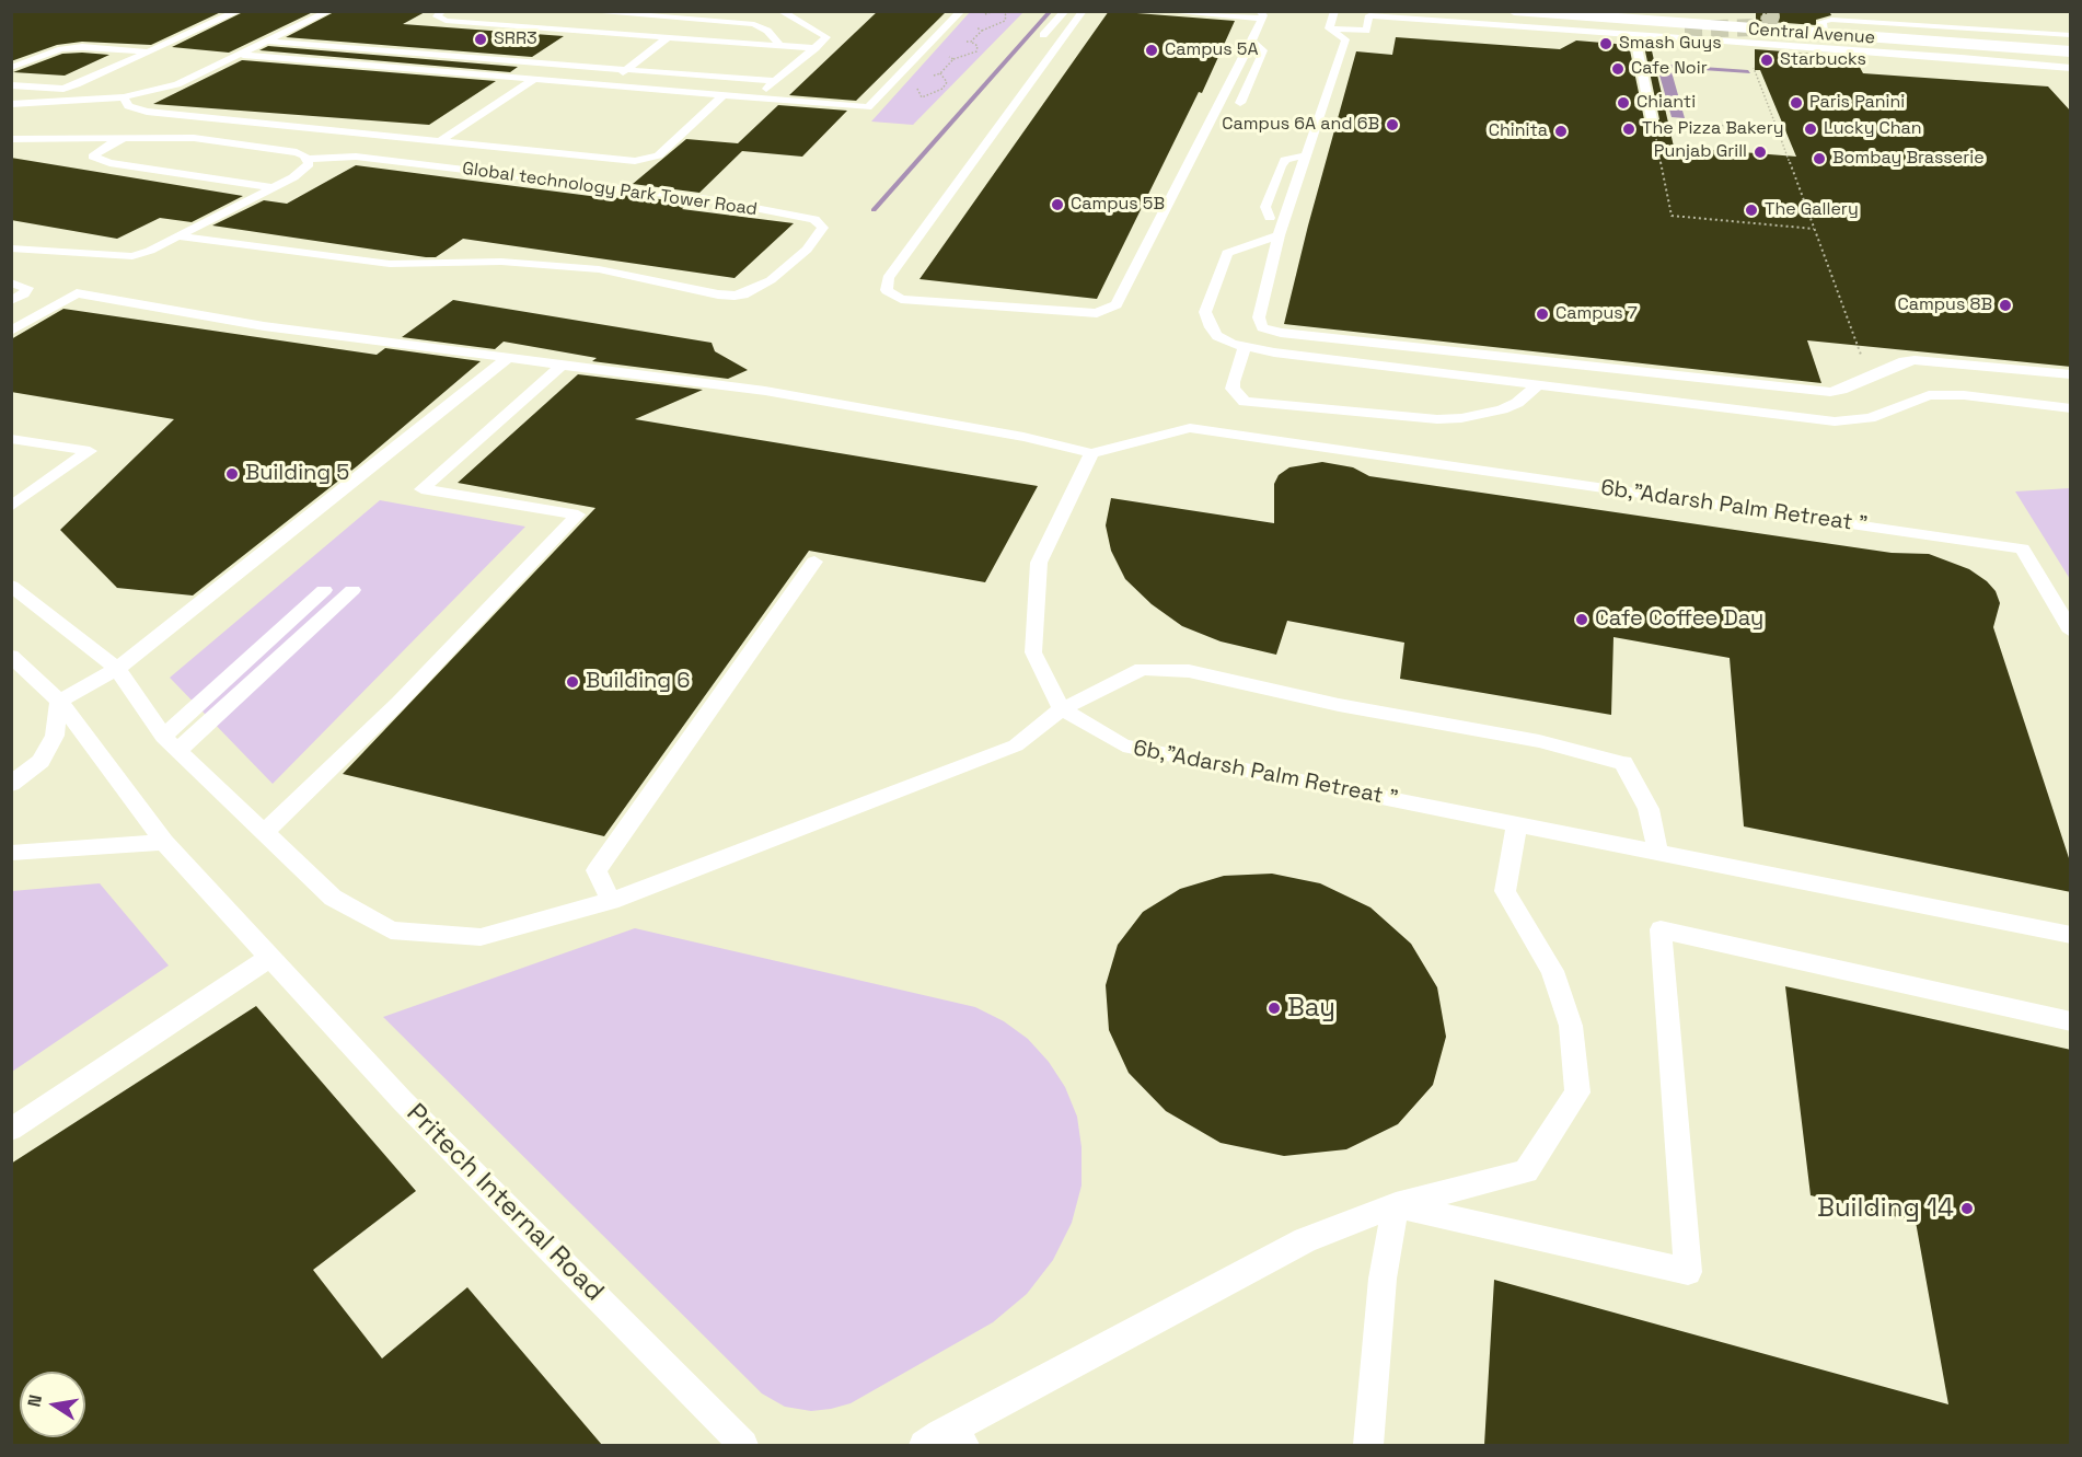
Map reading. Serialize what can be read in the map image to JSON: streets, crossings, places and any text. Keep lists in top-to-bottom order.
{
  "streets": {
    "street": ["Central Avenue"],
    "lane": ["Global technology Park Tower Road", "6b,\"Adarsh Palm Retreat \"", "Pritech Internal Road"]
  },
  "places": [
    "SRR3",
    "Smash Guys",
    "Campus 5A",
    "Starbucks",
    "Cafe Noir",
    "Chianti",
    "Paris Panini",
    "Campus 6A and 6B",
    "The Pizza Bakery",
    "Lucky Chan",
    "Chinita",
    "Punjab Grill",
    "Bombay Brasserie",
    "Campus 5B",
    "The Gallery",
    "Campus 8B",
    "Campus 7",
    "Building 5",
    "Cafe Coffee Day",
    "Building 6",
    "Bay",
    "Building 14"
  ],
  "north": "left"
}
